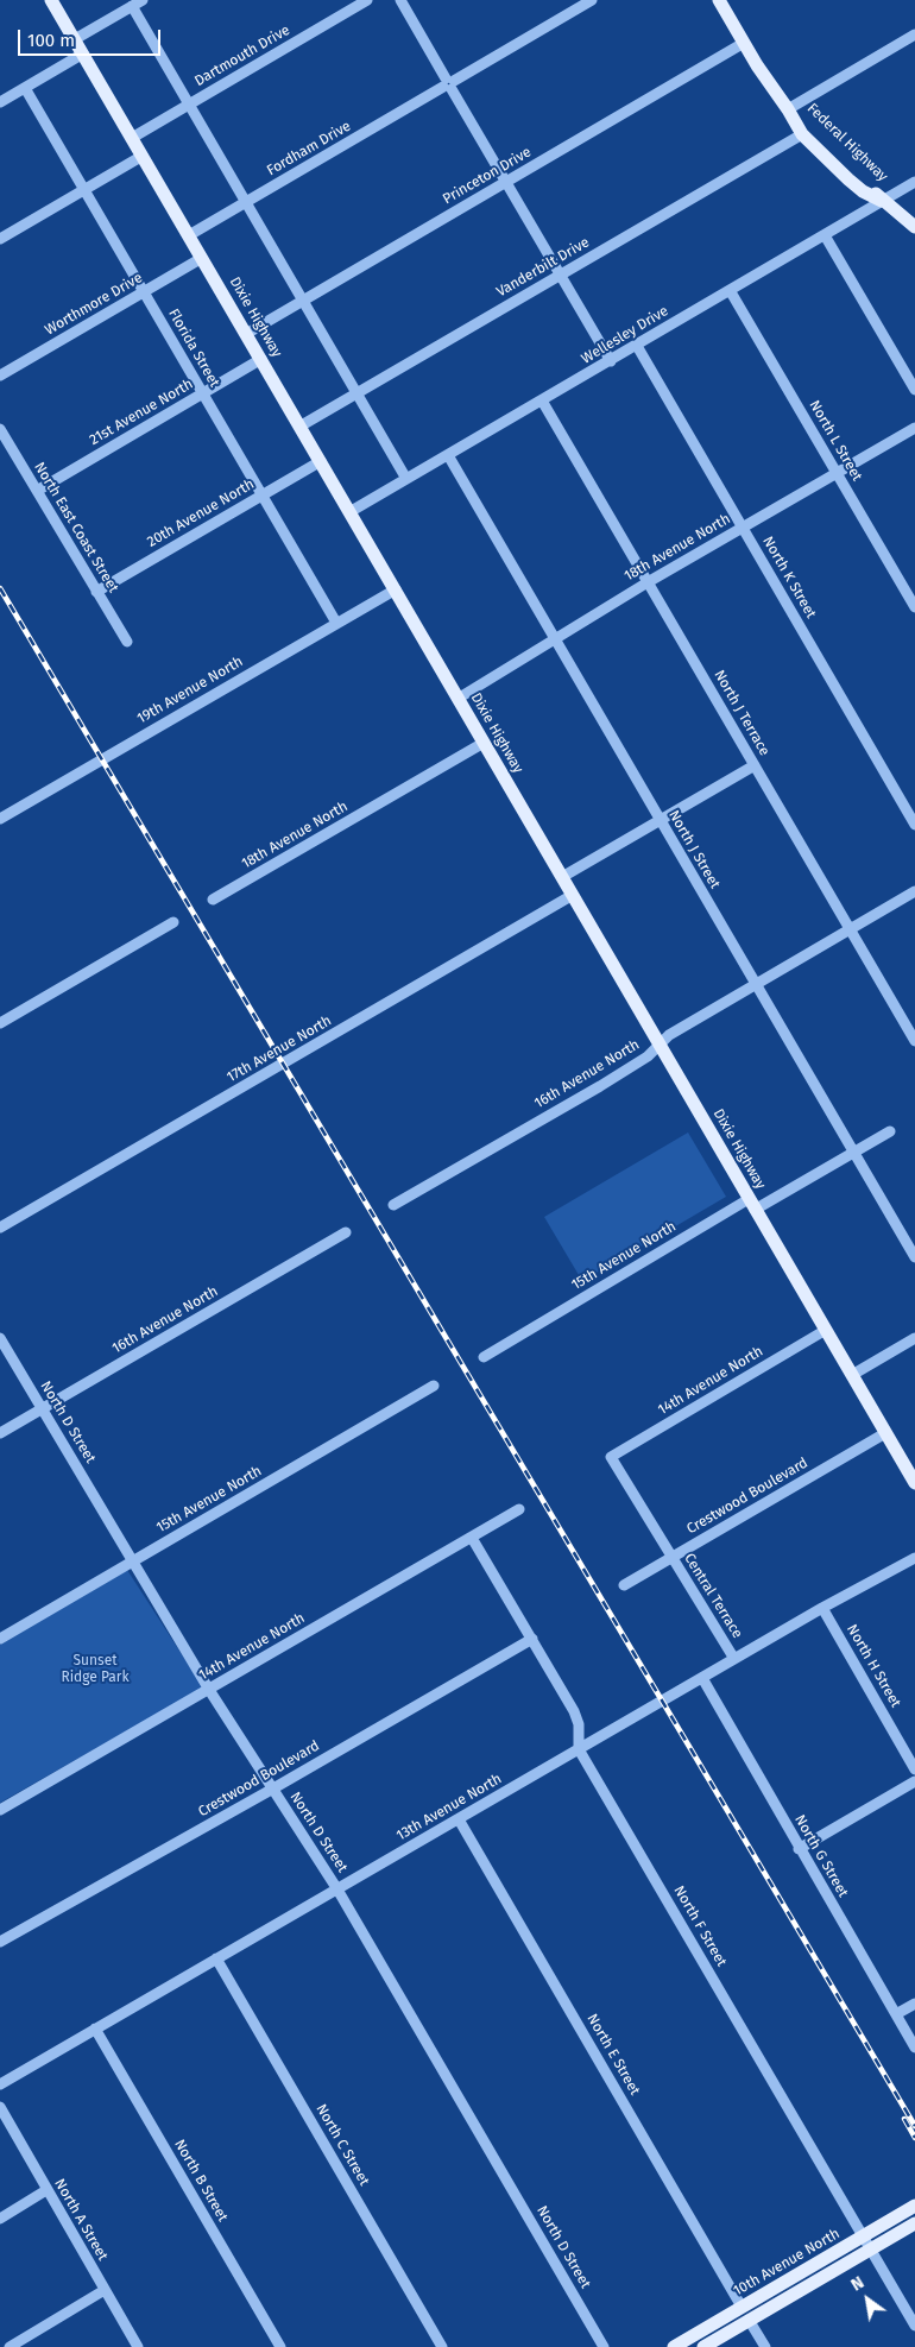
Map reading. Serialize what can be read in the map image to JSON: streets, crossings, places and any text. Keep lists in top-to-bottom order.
{
  "streets": {
    "main road": ["Federal Highway", "Dixie Highway", "10th Avenue North"],
    "street": [
      "Dartmouth Drive",
      "Fordham Drive",
      "Princeton Drive",
      "Vanderbilt Drive",
      "Worthmore Drive",
      "Wellesley Drive",
      "Florida Street",
      "21st Avenue North",
      "North L Street",
      "20th Avenue North",
      "North East Coast Street",
      "18th Avenue North",
      "North K Street",
      "19th Avenue North",
      "North J Terrace",
      "North J Street",
      "17th Avenue North",
      "16th Avenue North",
      "15th Avenue North",
      "14th Avenue North",
      "North D Street",
      "Crestwood Boulevard",
      "Central Terrace",
      "North H Street",
      "13th Avenue North",
      "North G Street",
      "North F Street",
      "North E Street",
      "North C Street",
      "North B Street",
      "North A Street"
    ]
  },
  "crossings": [
    ["Dartmouth Drive", "Dixie Highway"],
    ["Federal Highway", "Princeton Drive"],
    ["Federal Highway", "Vanderbilt Drive"],
    ["Federal Highway", "Wellesley Drive"],
    ["Fordham Drive", "Dixie Highway"],
    ["Princeton Drive", "Dixie Highway"],
    ["Vanderbilt Drive", "Dixie Highway"],
    ["Worthmore Drive", "Dixie Highway"],
    ["Worthmore Drive", "Florida Street"],
    ["Dixie Highway", "Wellesley Drive"],
    ["Dixie Highway", "21st Avenue North"],
    ["Dixie Highway", "20th Avenue North"],
    ["Dixie Highway", "18th Avenue North"],
    ["Dixie Highway", "19th Avenue North"],
    ["Dixie Highway", "17th Avenue North"],
    ["Dixie Highway", "16th Avenue North"],
    ["Dixie Highway", "15th Avenue North"],
    ["Dixie Highway", "14th Avenue North"],
    ["Dixie Highway", "Crestwood Boulevard"],
    ["Wellesley Drive", "North L Street"],
    ["Wellesley Drive", "North K Street"],
    ["Wellesley Drive", "North J Terrace"],
    ["Wellesley Drive", "North J Street"],
    ["Florida Street", "21st Avenue North"],
    ["Florida Street", "20th Avenue North"],
    ["Florida Street", "19th Avenue North"],
    ["21st Avenue North", "North East Coast Street"],
    ["North L Street", "18th Avenue North"],
    ["20th Avenue North", "North East Coast Street"],
    ["18th Avenue North", "North K Street"],
    ["18th Avenue North", "North J Terrace"],
    ["18th Avenue North", "North J Street"],
    ["North J Terrace", "16th Avenue North"],
    ["North J Street", "16th Avenue North"],
    ["North J Street", "15th Avenue North"],
    ["16th Avenue North", "North D Street"],
    ["15th Avenue North", "North D Street"],
    ["14th Avenue North", "North D Street"],
    ["14th Avenue North", "Central Terrace"],
    ["14th Avenue North", "North F Street"],
    ["North D Street", "Crestwood Boulevard"],
    ["North D Street", "13th Avenue North"],
    ["Crestwood Boulevard", "Central Terrace"],
    ["Crestwood Boulevard", "North F Street"],
    ["Central Terrace", "13th Avenue North"],
    ["North H Street", "13th Avenue North"],
    ["13th Avenue North", "North G Street"],
    ["13th Avenue North", "North F Street"],
    ["13th Avenue North", "North E Street"],
    ["13th Avenue North", "North C Street"],
    ["13th Avenue North", "North B Street"],
    ["North F Street", "10th Avenue North"],
    ["North E Street", "10th Avenue North"]
  ],
  "parks": ["Sunset Ridge Park"],
  "scale_bar": "100 m",
  "north": "top left"
}
